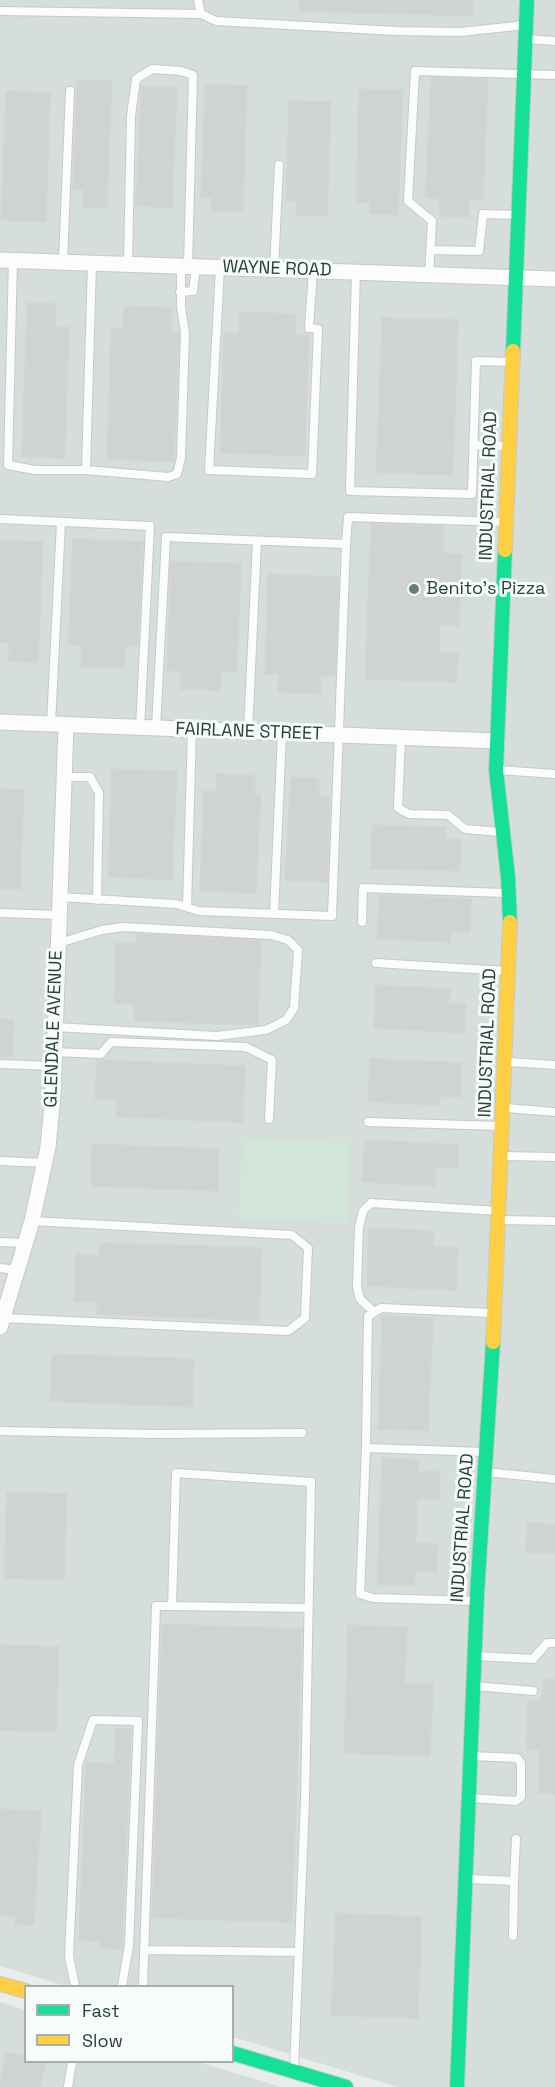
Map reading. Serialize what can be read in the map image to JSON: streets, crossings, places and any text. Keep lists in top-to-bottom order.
{
  "streets": {
    "street": [
      "WAYNE ROAD",
      "INDUSTRIAL ROAD",
      "FAIRLANE STREET",
      "GLENDALE AVENUE"
    ]
  },
  "crossings": [
    ["WAYNE ROAD", "INDUSTRIAL ROAD"],
    ["INDUSTRIAL ROAD", "FAIRLANE STREET"],
    ["FAIRLANE STREET", "GLENDALE AVENUE"]
  ],
  "places": ["Benito's Pizza"],
  "legend": ["Fast", "Slow"]
}
